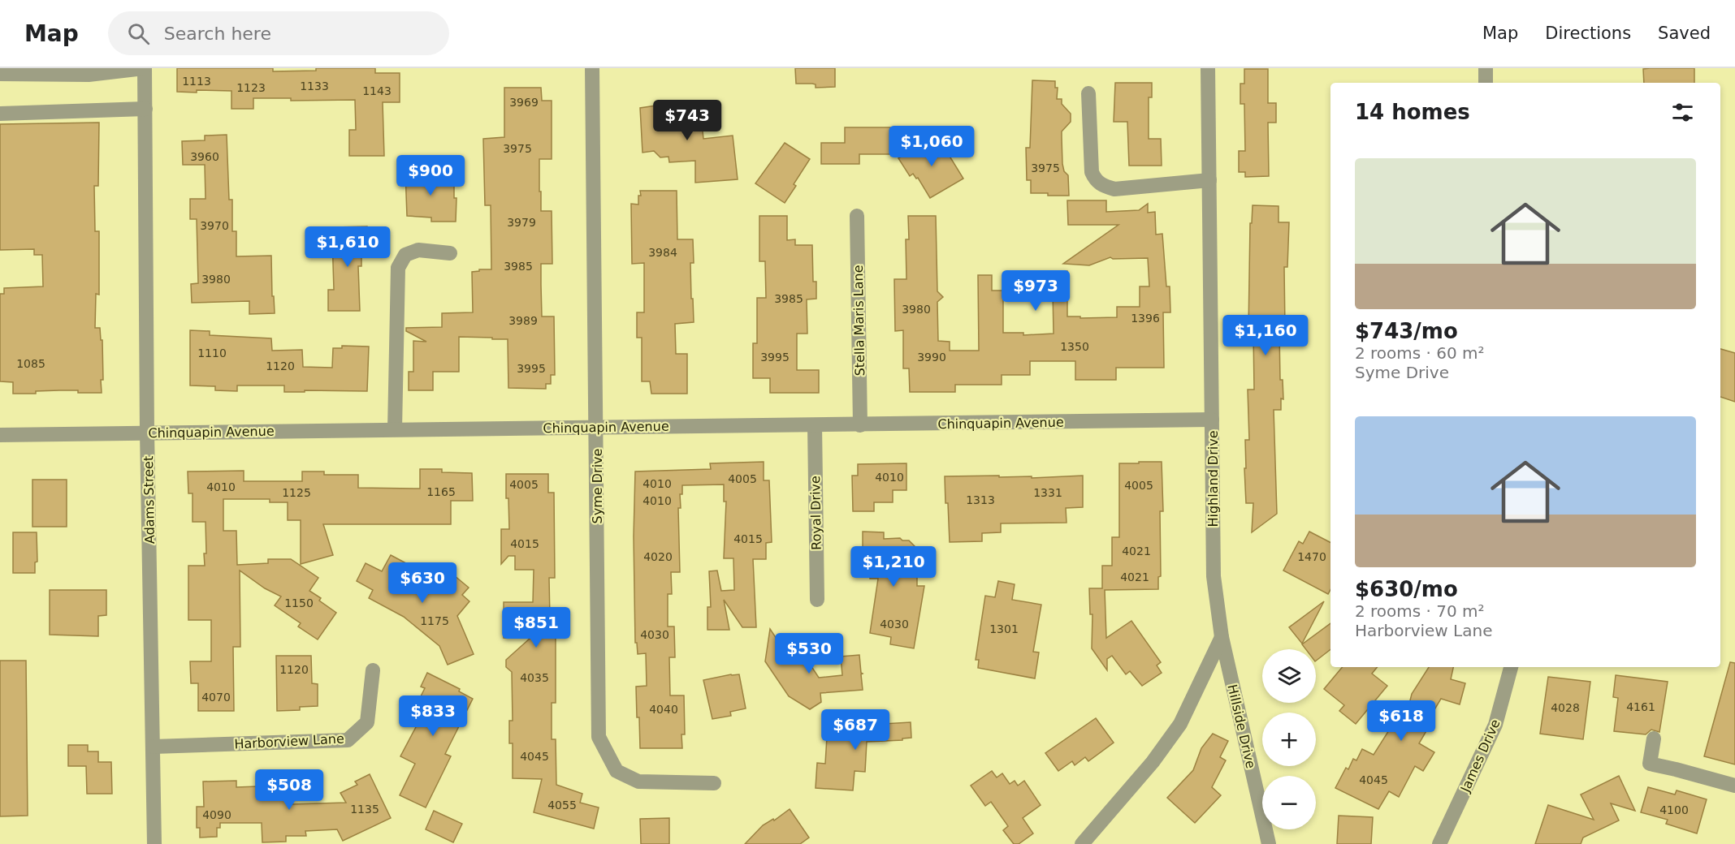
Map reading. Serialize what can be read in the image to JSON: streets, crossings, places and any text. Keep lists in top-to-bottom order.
{
  "streets": {
    "street": [
      "Stella Maris Lane",
      "Chinquapin Avenue",
      "Highland Drive",
      "Syme Drive",
      "Adams Street",
      "Royal Drive",
      "Hillside Drive",
      "Harborview Lane",
      "James Drive"
    ]
  },
  "crossings": [
    ["Stella Maris Lane", "Chinquapin Avenue"],
    ["Chinquapin Avenue", "Highland Drive"],
    ["Chinquapin Avenue", "Syme Drive"],
    ["Chinquapin Avenue", "Adams Street"],
    ["Chinquapin Avenue", "Royal Drive"],
    ["Highland Drive", "Hillside Drive"],
    ["Adams Street", "Harborview Lane"]
  ],
  "house_numbers": [
    "1113",
    "1133",
    "1123",
    "1143",
    "3969",
    "3975",
    "3960",
    "3975",
    "3979",
    "3970",
    "3984",
    "3985",
    "3980",
    "3985",
    "3980",
    "1396",
    "3989",
    "1350",
    "1110",
    "3995",
    "3990",
    "1085",
    "1120",
    "3995",
    "4010",
    "4005",
    "4010",
    "4005",
    "4005",
    "4010",
    "1165",
    "1125",
    "1331",
    "1313",
    "4010",
    "4015",
    "4015",
    "4021",
    "4020",
    "1470",
    "4021",
    "1150",
    "1175",
    "4030",
    "1301",
    "4030",
    "1120",
    "4035",
    "4070",
    "4161",
    "4028",
    "4040",
    "4045",
    "4045",
    "4055",
    "1135",
    "4100",
    "4090"
  ],
  "page": {
    "header": "Map",
    "search": "Search here",
    "nav": ["Map", "Directions", "Saved"],
    "heading": "14 homes",
    "price": [
      "$743",
      "$1,060",
      "$900",
      "$1,610",
      "$973",
      "$1,160",
      "$1,210",
      "$630",
      "$851",
      "$530",
      "$833",
      "$618",
      "$687",
      "$508"
    ],
    "list": [
      {
        "name": "$743/mo",
        "note": "2 rooms · 60 m² · Syme Drive"
      },
      {
        "name": "$630/mo",
        "note": "2 rooms · 70 m² · Harborview Lane"
      }
    ],
    "map_buttons": ["+", "−"]
  }
}
